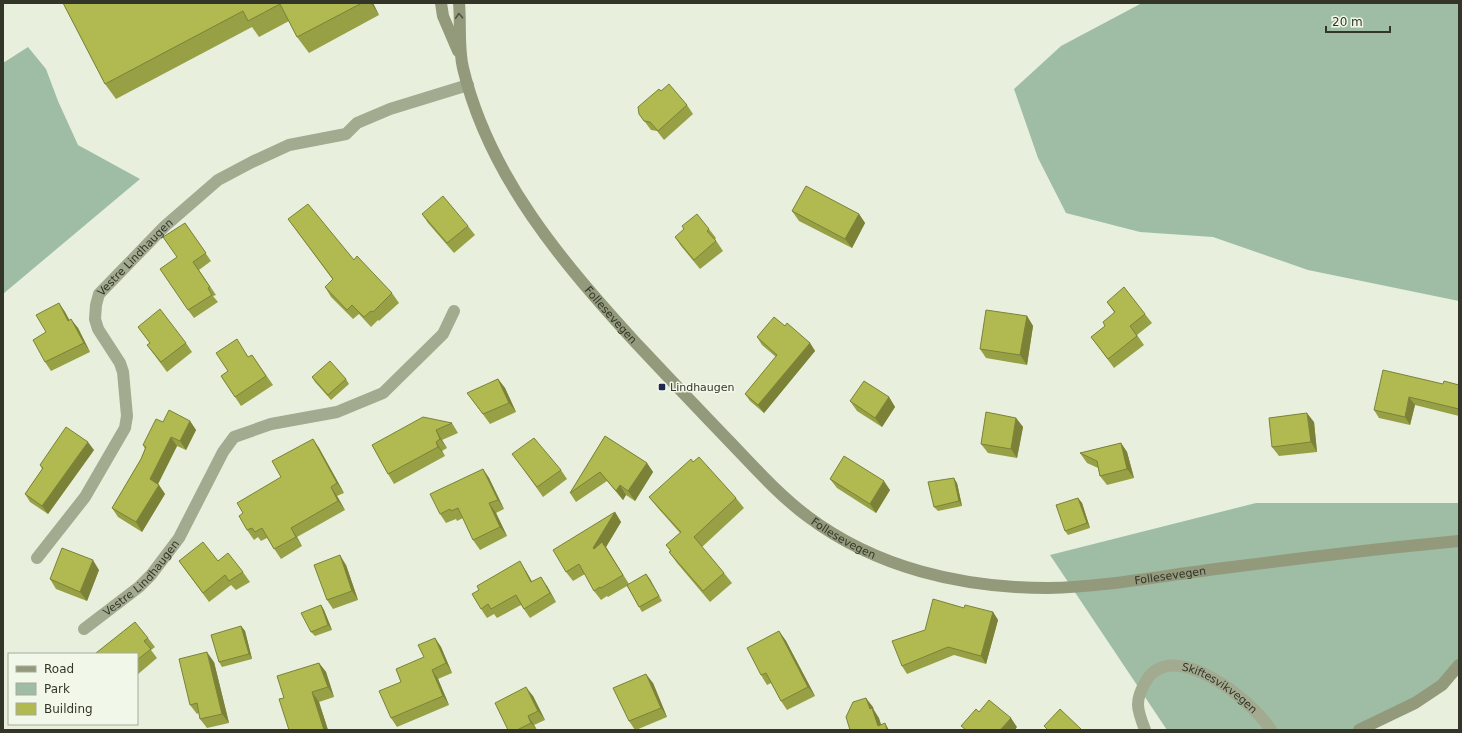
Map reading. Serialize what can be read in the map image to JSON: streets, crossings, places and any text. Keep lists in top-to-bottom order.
{
  "streets": {
    "main road": ["Follesevegen"],
    "street": ["Vestre Lindhaugen", "Skiftesvikvegen"]
  },
  "crossings": [
    ["Vestre Lindhaugen", "Follesevegen"]
  ],
  "places": {
    "transit": ["Lindhaugen"]
  },
  "legend": ["Road", "Park", "Building"],
  "scale_bar": "20 m"
}
